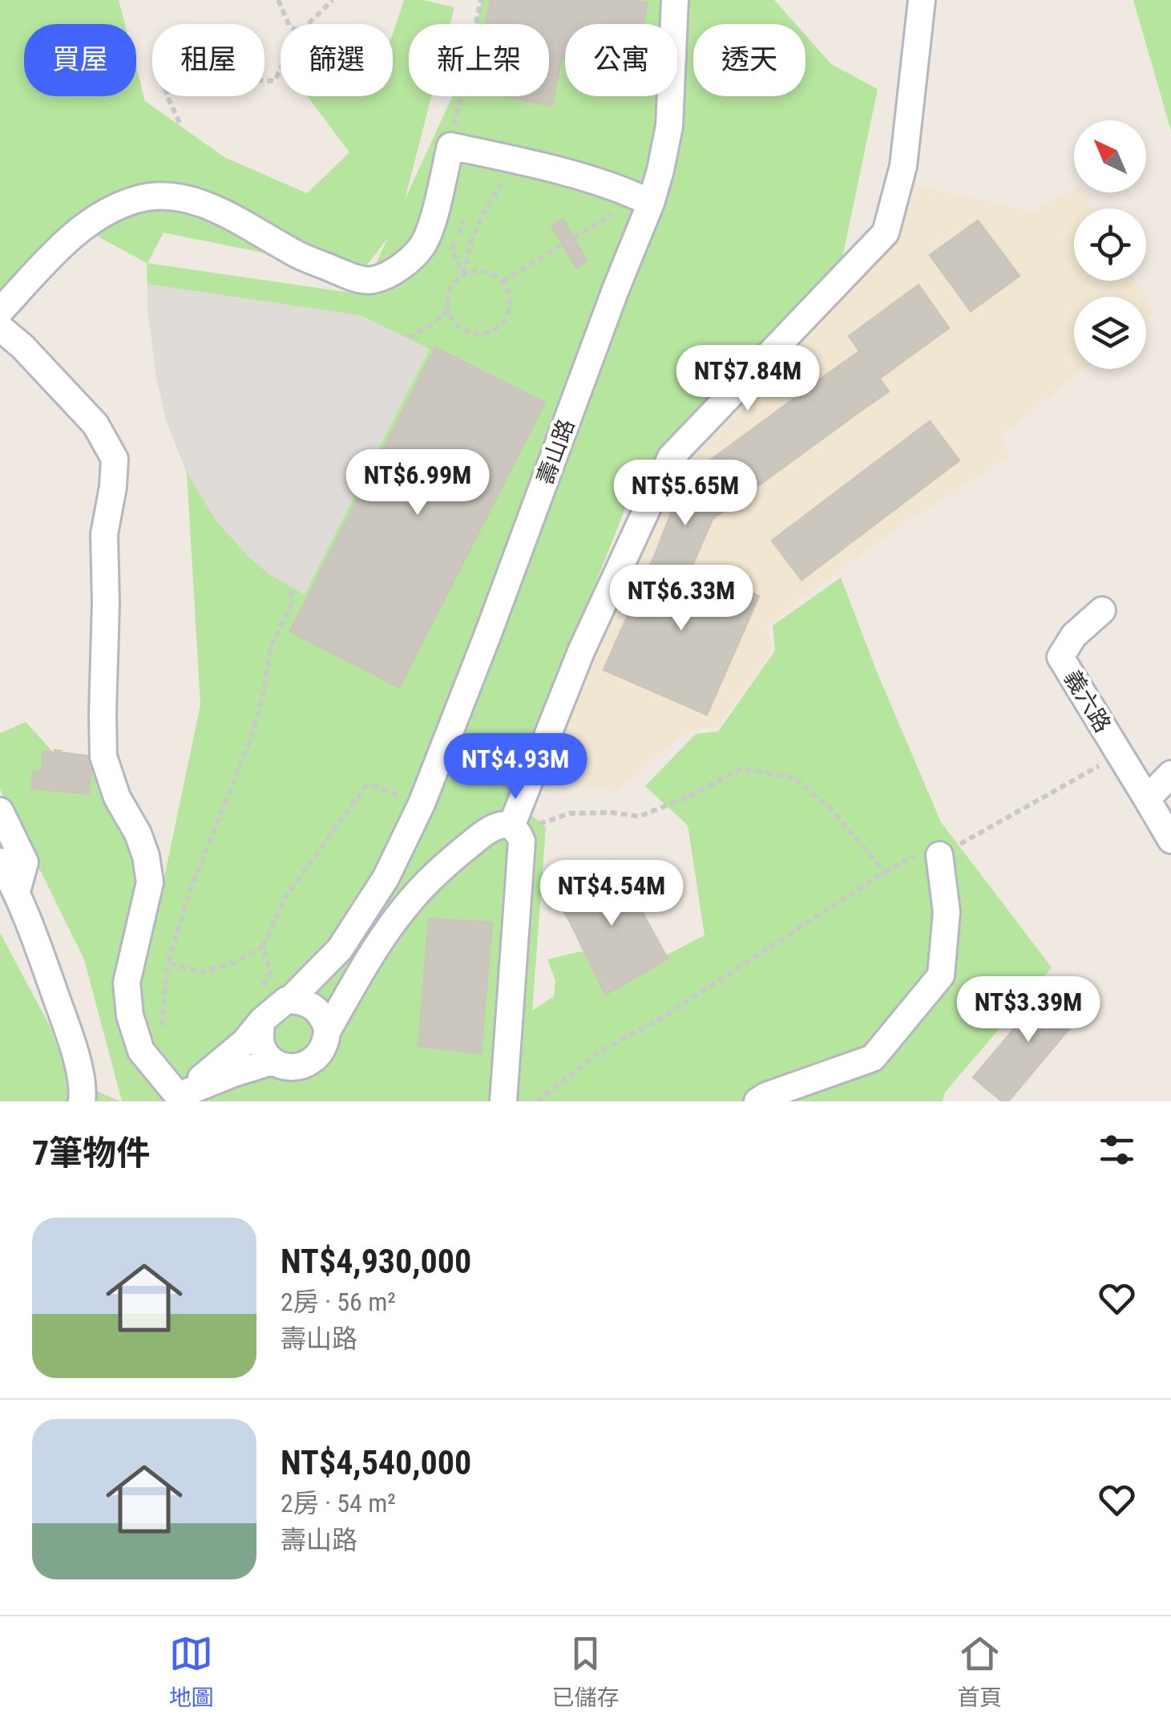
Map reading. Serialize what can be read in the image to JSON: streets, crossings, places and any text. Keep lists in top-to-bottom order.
{
  "streets": {
    "street": ["壽山路", "義六路"]
  },
  "north": "top left",
  "page": {
    "chip": [
      "買屋",
      "租屋",
      "篩選",
      "新上架",
      "公寓",
      "透天"
    ],
    "price": [
      "NT$7.84M",
      "NT$6.99M",
      "NT$5.65M",
      "NT$6.33M",
      "NT$4.93M",
      "NT$4.54M",
      "NT$3.39M"
    ],
    "heading": "7筆物件",
    "list": [
      {
        "name": "NT$4,930,000",
        "note": "2房 · 56 m² · 壽山路"
      },
      {
        "name": "NT$4,540,000",
        "note": "2房 · 54 m² · 壽山路"
      }
    ],
    "tabs": ["地圖", "已儲存", "首頁"]
  }
}
